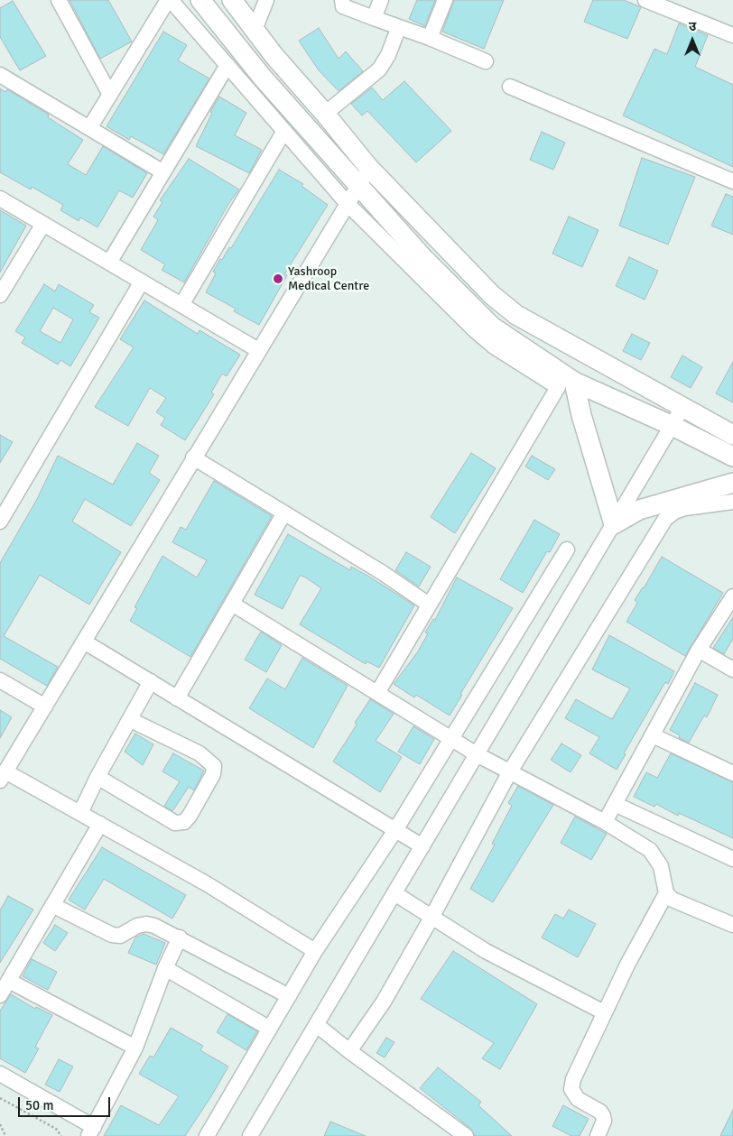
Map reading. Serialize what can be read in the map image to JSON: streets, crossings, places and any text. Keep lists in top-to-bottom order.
{
  "places": ["Yashroop Medical Centre"],
  "scale_bar": "50 m",
  "north": "top"
}
